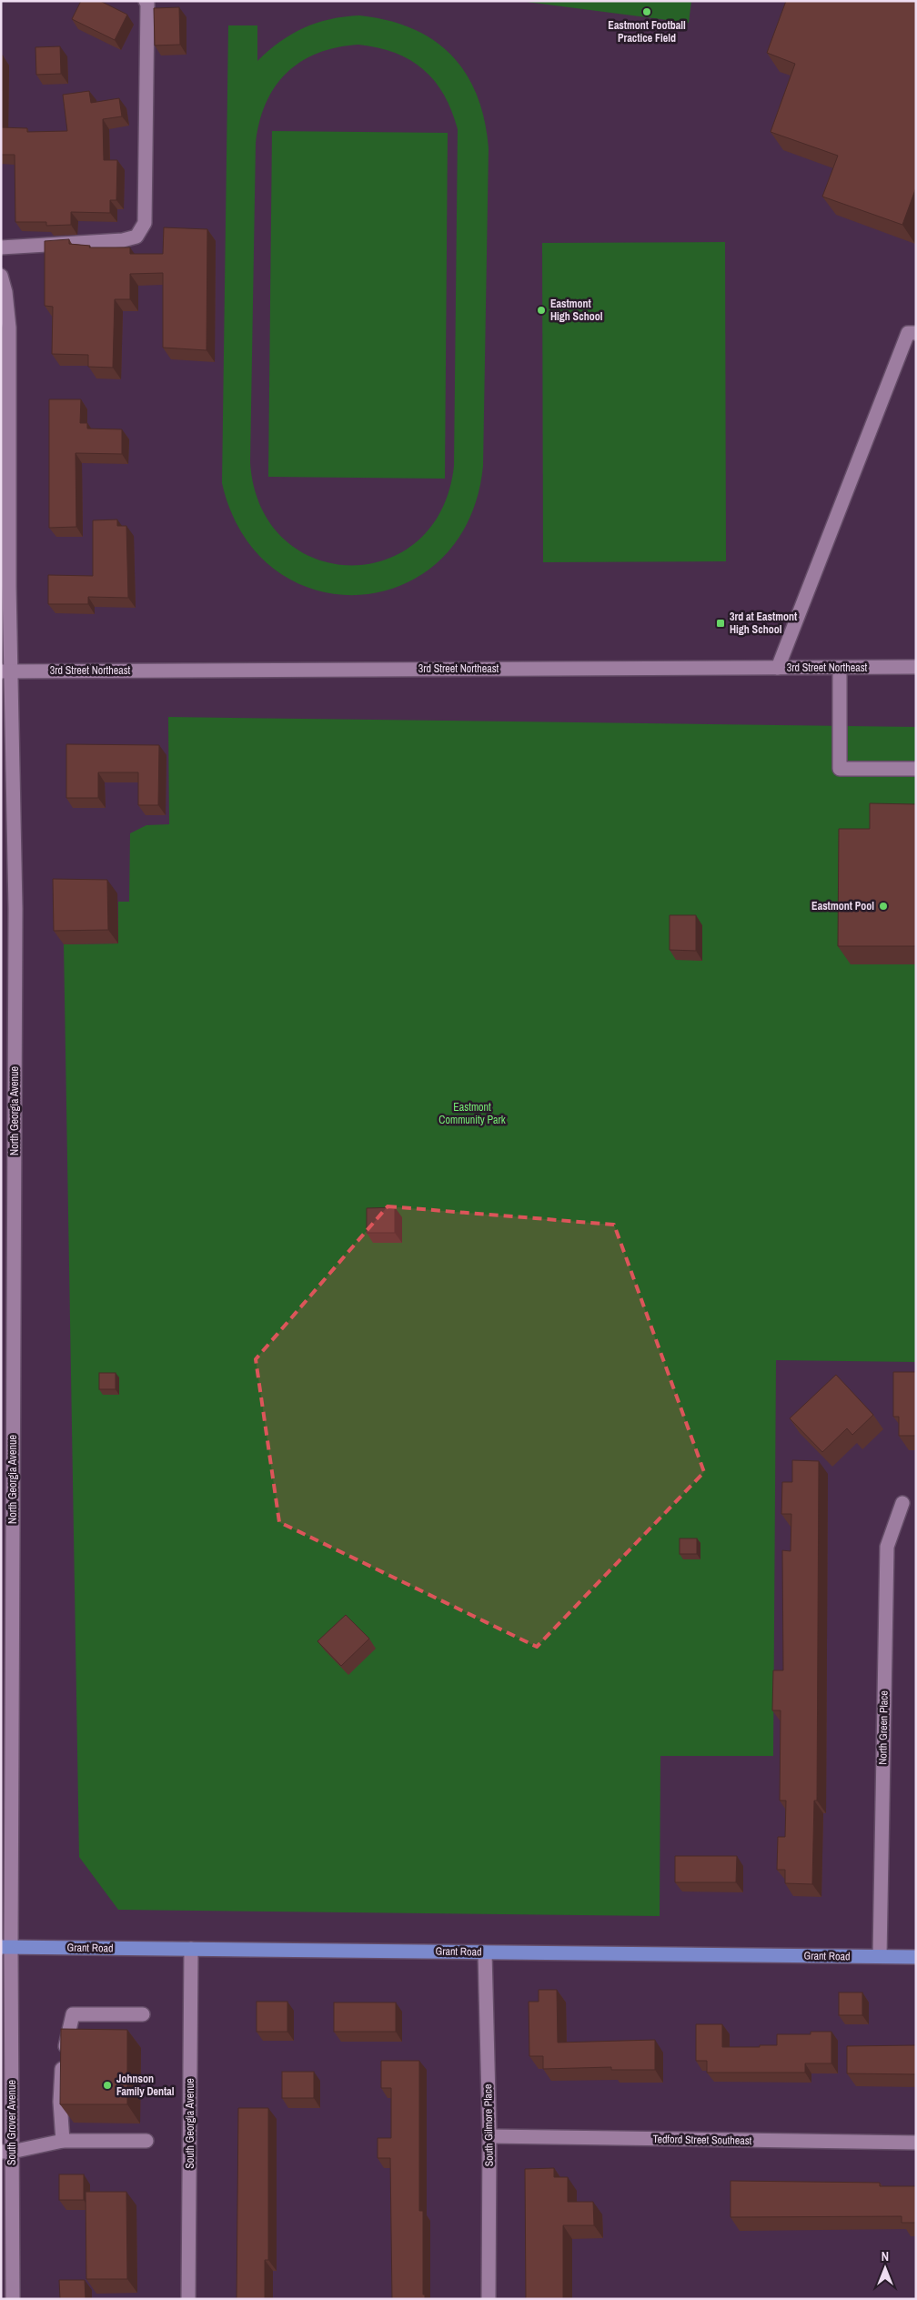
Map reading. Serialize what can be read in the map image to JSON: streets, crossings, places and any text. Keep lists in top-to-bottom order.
{
  "streets": {
    "main road": ["Grant Road"],
    "street": [
      "3rd Street Northeast",
      "North Georgia Avenue",
      "North Green Place",
      "South Grover Avenue",
      "South Georgia Avenue",
      "South Gilmore Place",
      "Tedford Street Southeast"
    ]
  },
  "crossings": [
    ["3rd Street Northeast", "North Georgia Avenue"],
    ["North Georgia Avenue", "Grant Road"],
    ["North Georgia Avenue", "South Grover Avenue"],
    ["North Green Place", "Grant Road"],
    ["Grant Road", "South Grover Avenue"],
    ["Grant Road", "South Georgia Avenue"],
    ["Grant Road", "South Gilmore Place"],
    ["South Gilmore Place", "Tedford Street Southeast"]
  ],
  "parks": ["Eastmont Community Park"],
  "places": {
    "other": [
      "Eastmont Football Practice Field",
      "Eastmont High School",
      "Eastmont Pool",
      "Johnson Family Dental"
    ],
    "transit": ["3rd at Eastmont High School"]
  },
  "north": "top"
}
